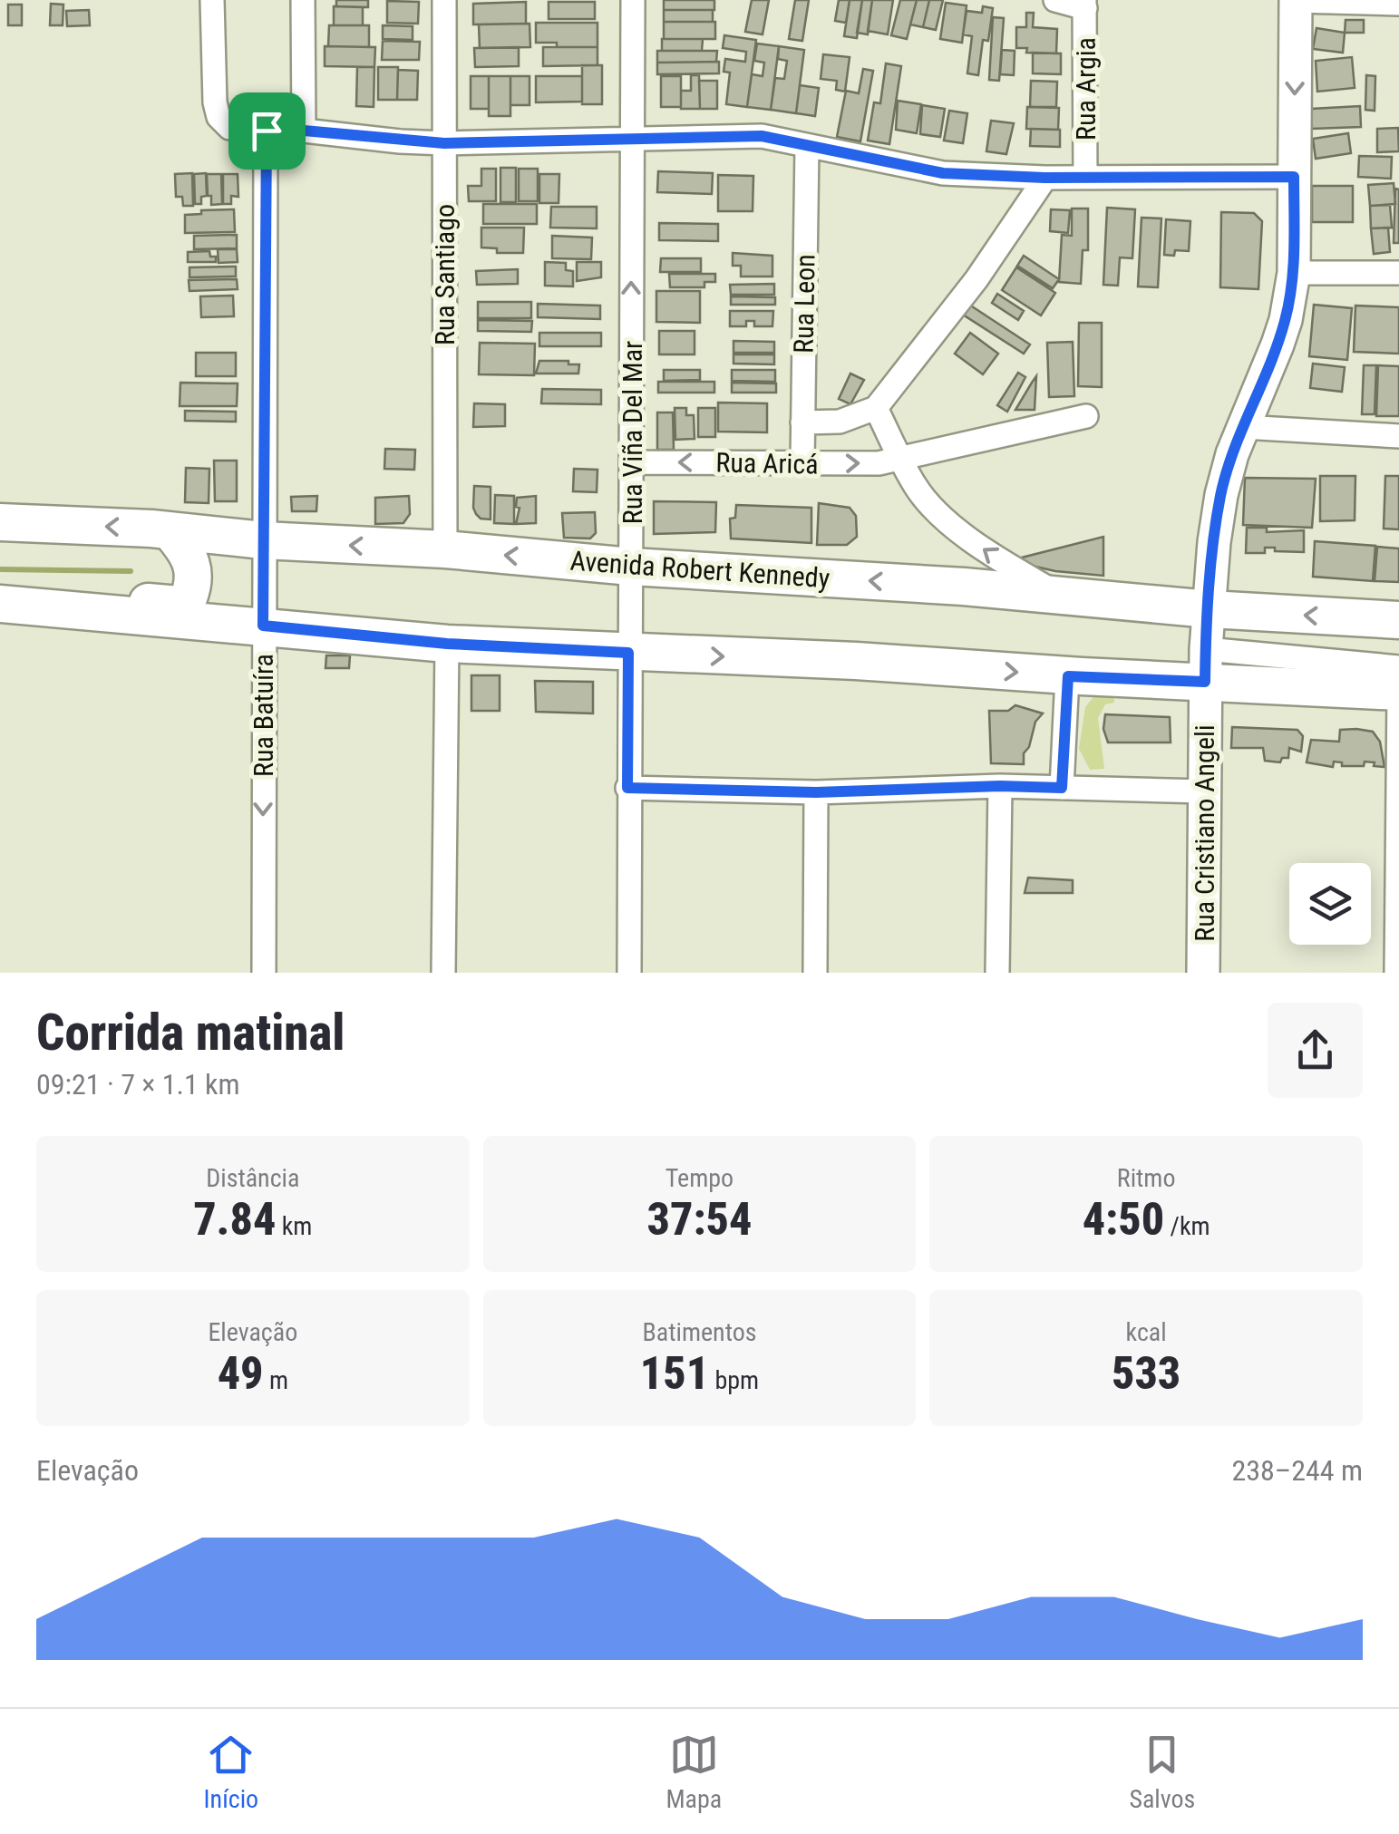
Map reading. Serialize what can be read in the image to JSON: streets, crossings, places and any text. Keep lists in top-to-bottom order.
{
  "streets": {
    "main road": ["Avenida Robert Kennedy"],
    "street": [
      "Rua Argia",
      "Rua Santiago",
      "Rua Leon",
      "Rua Viña Del Mar",
      "Rua Aricá",
      "Rua Batuíra",
      "Rua Cristiano Angeli"
    ]
  },
  "crossings": [
    ["Rua Santiago", "Avenida Robert Kennedy"],
    ["Rua Leon", "Rua Aricá"],
    ["Rua Viña Del Mar", "Rua Aricá"],
    ["Rua Viña Del Mar", "Avenida Robert Kennedy"],
    ["Avenida Robert Kennedy", "Rua Batuíra"],
    ["Avenida Robert Kennedy", "Rua Cristiano Angeli"]
  ],
  "page": {
    "heading": ["Corrida matinal", "09:21 · 7 × 1.1 km"],
    "stats": [
      ["Distância", "7.84 km"],
      ["Tempo", "37:54"],
      ["Ritmo", "4:50 /km"],
      ["Elevação", "49 m"],
      ["Batimentos", "151 bpm"],
      ["kcal", "533"]
    ],
    "chart": ["Elevação", "238–244 m"],
    "tabs": ["Início", "Mapa", "Salvos"]
  }
}
